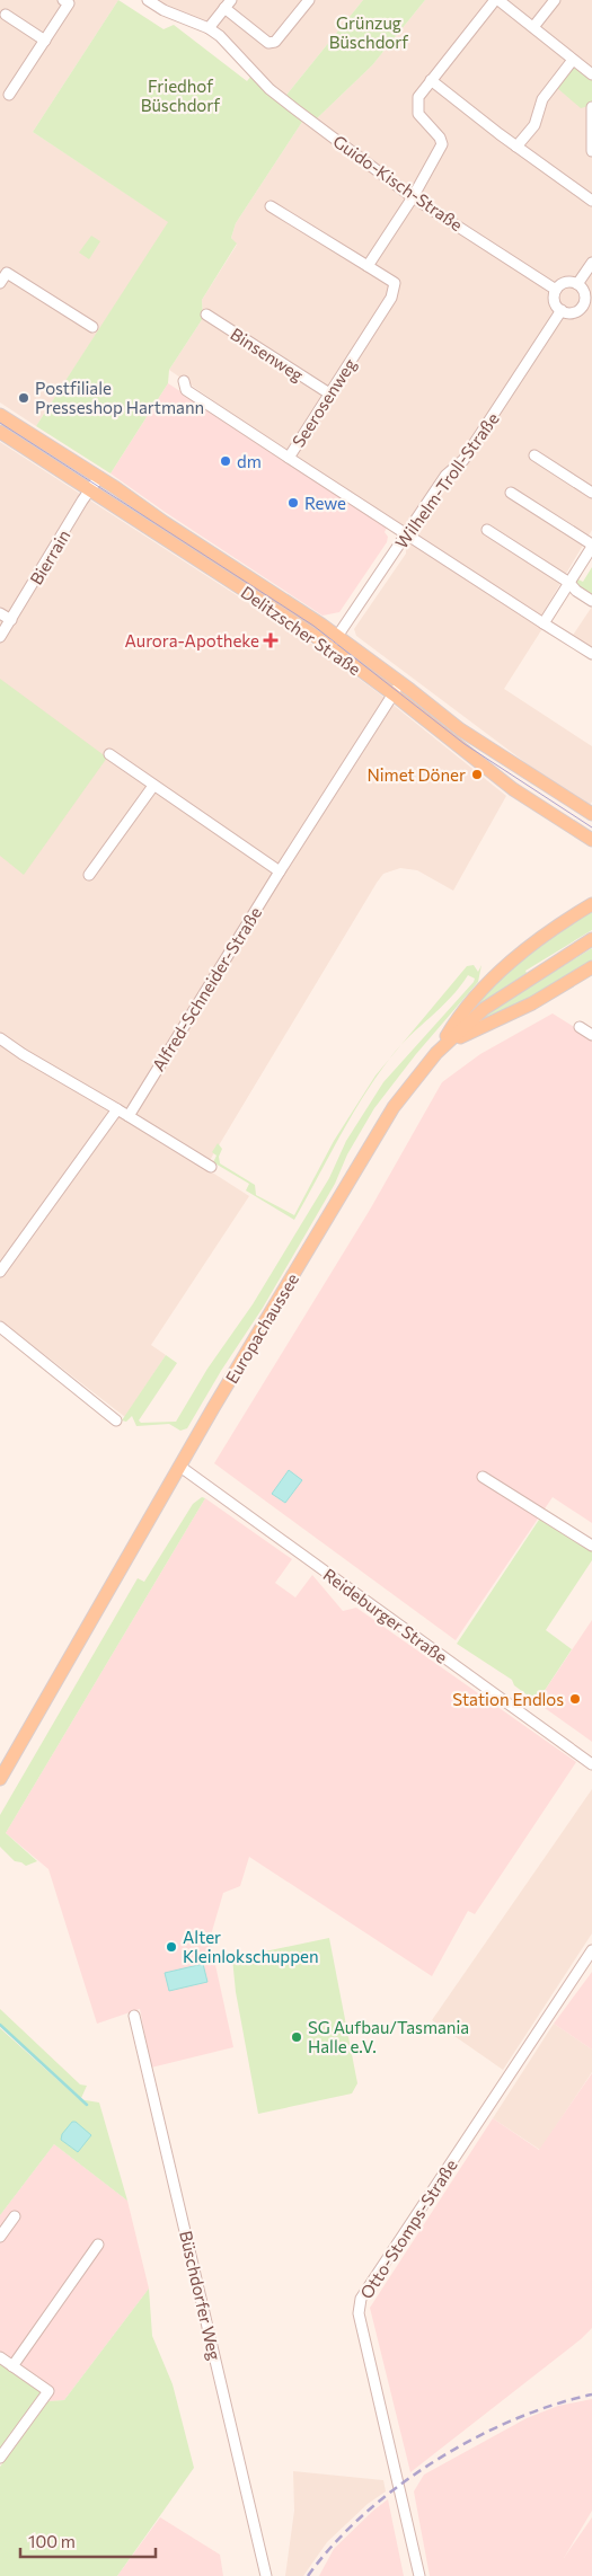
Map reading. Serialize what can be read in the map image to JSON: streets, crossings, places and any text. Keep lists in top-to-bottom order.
{
  "streets": {
    "main road": ["Delitzscher Straße", "Europachaussee"],
    "street": [
      "Guido-Kisch-Straße",
      "Binsenweg",
      "Seerosenweg",
      "Wilhelm-Troll-Straße",
      "Bierrain",
      "Alfred-Schneider-Straße",
      "Reideburger Straße",
      "Otto-Stomps-Straße",
      "Büschdorfer Weg"
    ]
  },
  "crossings": [
    ["Guido-Kisch-Straße", "Wilhelm-Troll-Straße"],
    ["Binsenweg", "Seerosenweg"],
    ["Seerosenweg", "Wilhelm-Troll-Straße"],
    ["Wilhelm-Troll-Straße", "Delitzscher Straße"],
    ["Bierrain", "Delitzscher Straße"],
    ["Delitzscher Straße", "Alfred-Schneider-Straße"],
    ["Europachaussee", "Reideburger Straße"]
  ],
  "parks": ["Grünzug Büschdorf", "Friedhof Büschdorf"],
  "places": {
    "other": [
      "Postfiliale Presseshop Hartmann",
      "dm",
      "Rewe",
      "Nimet Döner",
      "Station Endlos",
      "Alter Kleinlokschuppen",
      "SG Aufbau/Tasmania Halle e.V."
    ],
    "health": ["Aurora-Apotheke"]
  },
  "scale_bar": "100 m"
}
